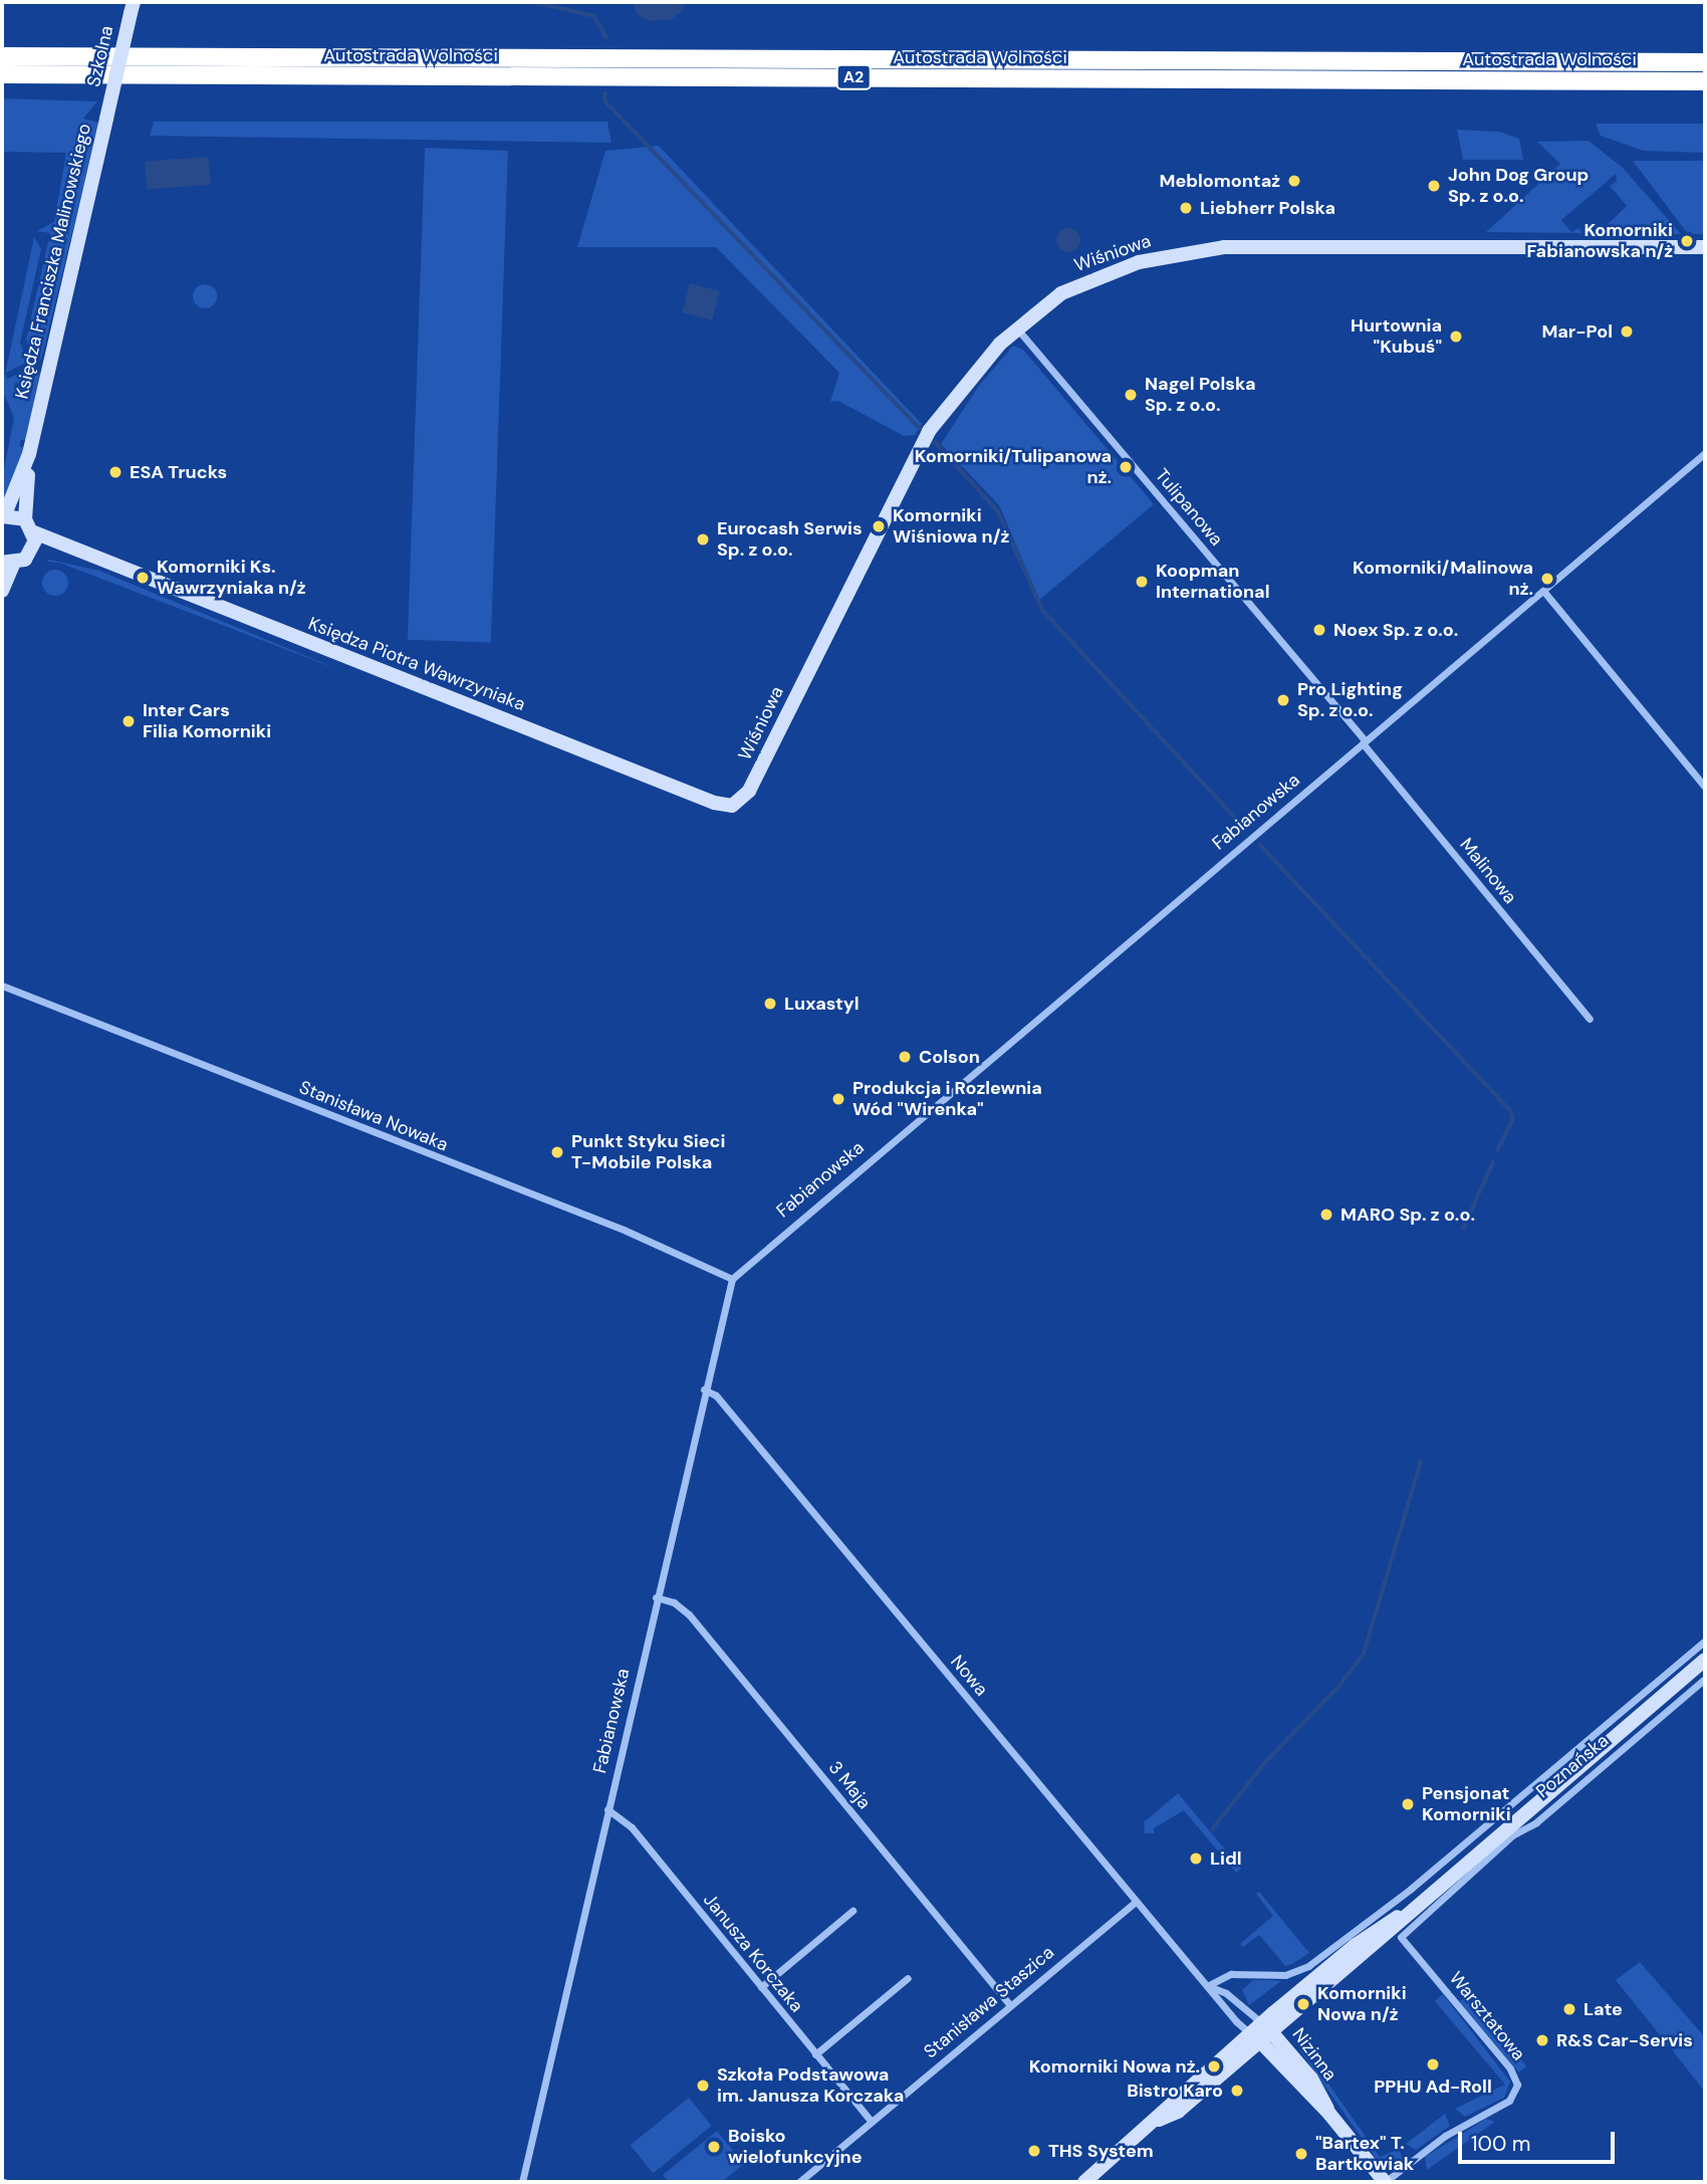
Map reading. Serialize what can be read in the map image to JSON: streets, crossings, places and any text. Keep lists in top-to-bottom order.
{
  "streets": {
    "highway": ["Autostrada Wolności", "A2"],
    "street": [
      "Szkolna",
      "Wiśniowa",
      "Księdza Franciszka Malinowskiego",
      "Tulipanowa",
      "Księdza Piotra Wawrzyniaka",
      "Fabianowska",
      "Malinowa",
      "Stanisława Nowaka",
      "Nowa",
      "Poznańska",
      "3 Maja",
      "Janusza Korczaka",
      "Stanisława Staszica",
      "Warsztatowa",
      "Nizinna"
    ]
  },
  "crossings": [
    ["Szkolna", "Księdza Franciszka Malinowskiego"],
    ["Wiśniowa", "Tulipanowa"],
    ["Wiśniowa", "Księdza Piotra Wawrzyniaka"],
    ["Tulipanowa", "Fabianowska"],
    ["Tulipanowa", "Malinowa"],
    ["Fabianowska", "Malinowa"],
    ["Fabianowska", "Stanisława Nowaka"],
    ["Fabianowska", "Nowa"],
    ["Fabianowska", "3 Maja"],
    ["Fabianowska", "Janusza Korczaka"],
    ["Nowa", "Poznańska"],
    ["Nowa", "Stanisława Staszica"],
    ["Nowa", "Nizinna"],
    ["Poznańska", "Warsztatowa"],
    ["Poznańska", "Nizinna"],
    ["3 Maja", "Stanisława Staszica"],
    ["Janusza Korczaka", "Stanisława Staszica"],
    ["Warsztatowa", "Nizinna"]
  ],
  "places": [
    "Meblomontaż",
    "John Dog Group Sp. z o.o.",
    "Liebherr Polska",
    "Komorniki Fabianowska n/ż",
    "Mar-Pol",
    "Hurtownia \"Kubuś\"",
    "Nagel Polska Sp. z o.o.",
    "Komorniki/Tulipanowa nż.",
    "ESA Trucks",
    "Komorniki Wiśniowa n/ż",
    "Eurocash Serwis Sp. z o.o.",
    "Komorniki Ks. Wawrzyniaka n/ż",
    "Komorniki/Malinowa nż.",
    "Koopman International",
    "Noex Sp. z o.o.",
    "Pro Lighting Sp. z o.o.",
    "Inter Cars Filia Komorniki",
    "Luxastyl",
    "Colson",
    "Produkcja i Rozlewnia Wód \"Wirenka\"",
    "Punkt Styku Sieci T-Mobile Polska",
    "MARO Sp. z o.o.",
    "Pensjonat Komorniki",
    "Lidl",
    "Komorniki Nowa n/ż",
    "Late",
    "R&S Car-Servis",
    "PPHU Ad-Roll",
    "Komorniki Nowa nż.",
    "Szkoła Podstawowa im. Janusza Korczaka",
    "Bistro Karo",
    "Boisko wielofunkcyjne",
    "THS System",
    "\"Bartex\" T. Bartkowiak"
  ],
  "scale_bar": "100 m"
}
